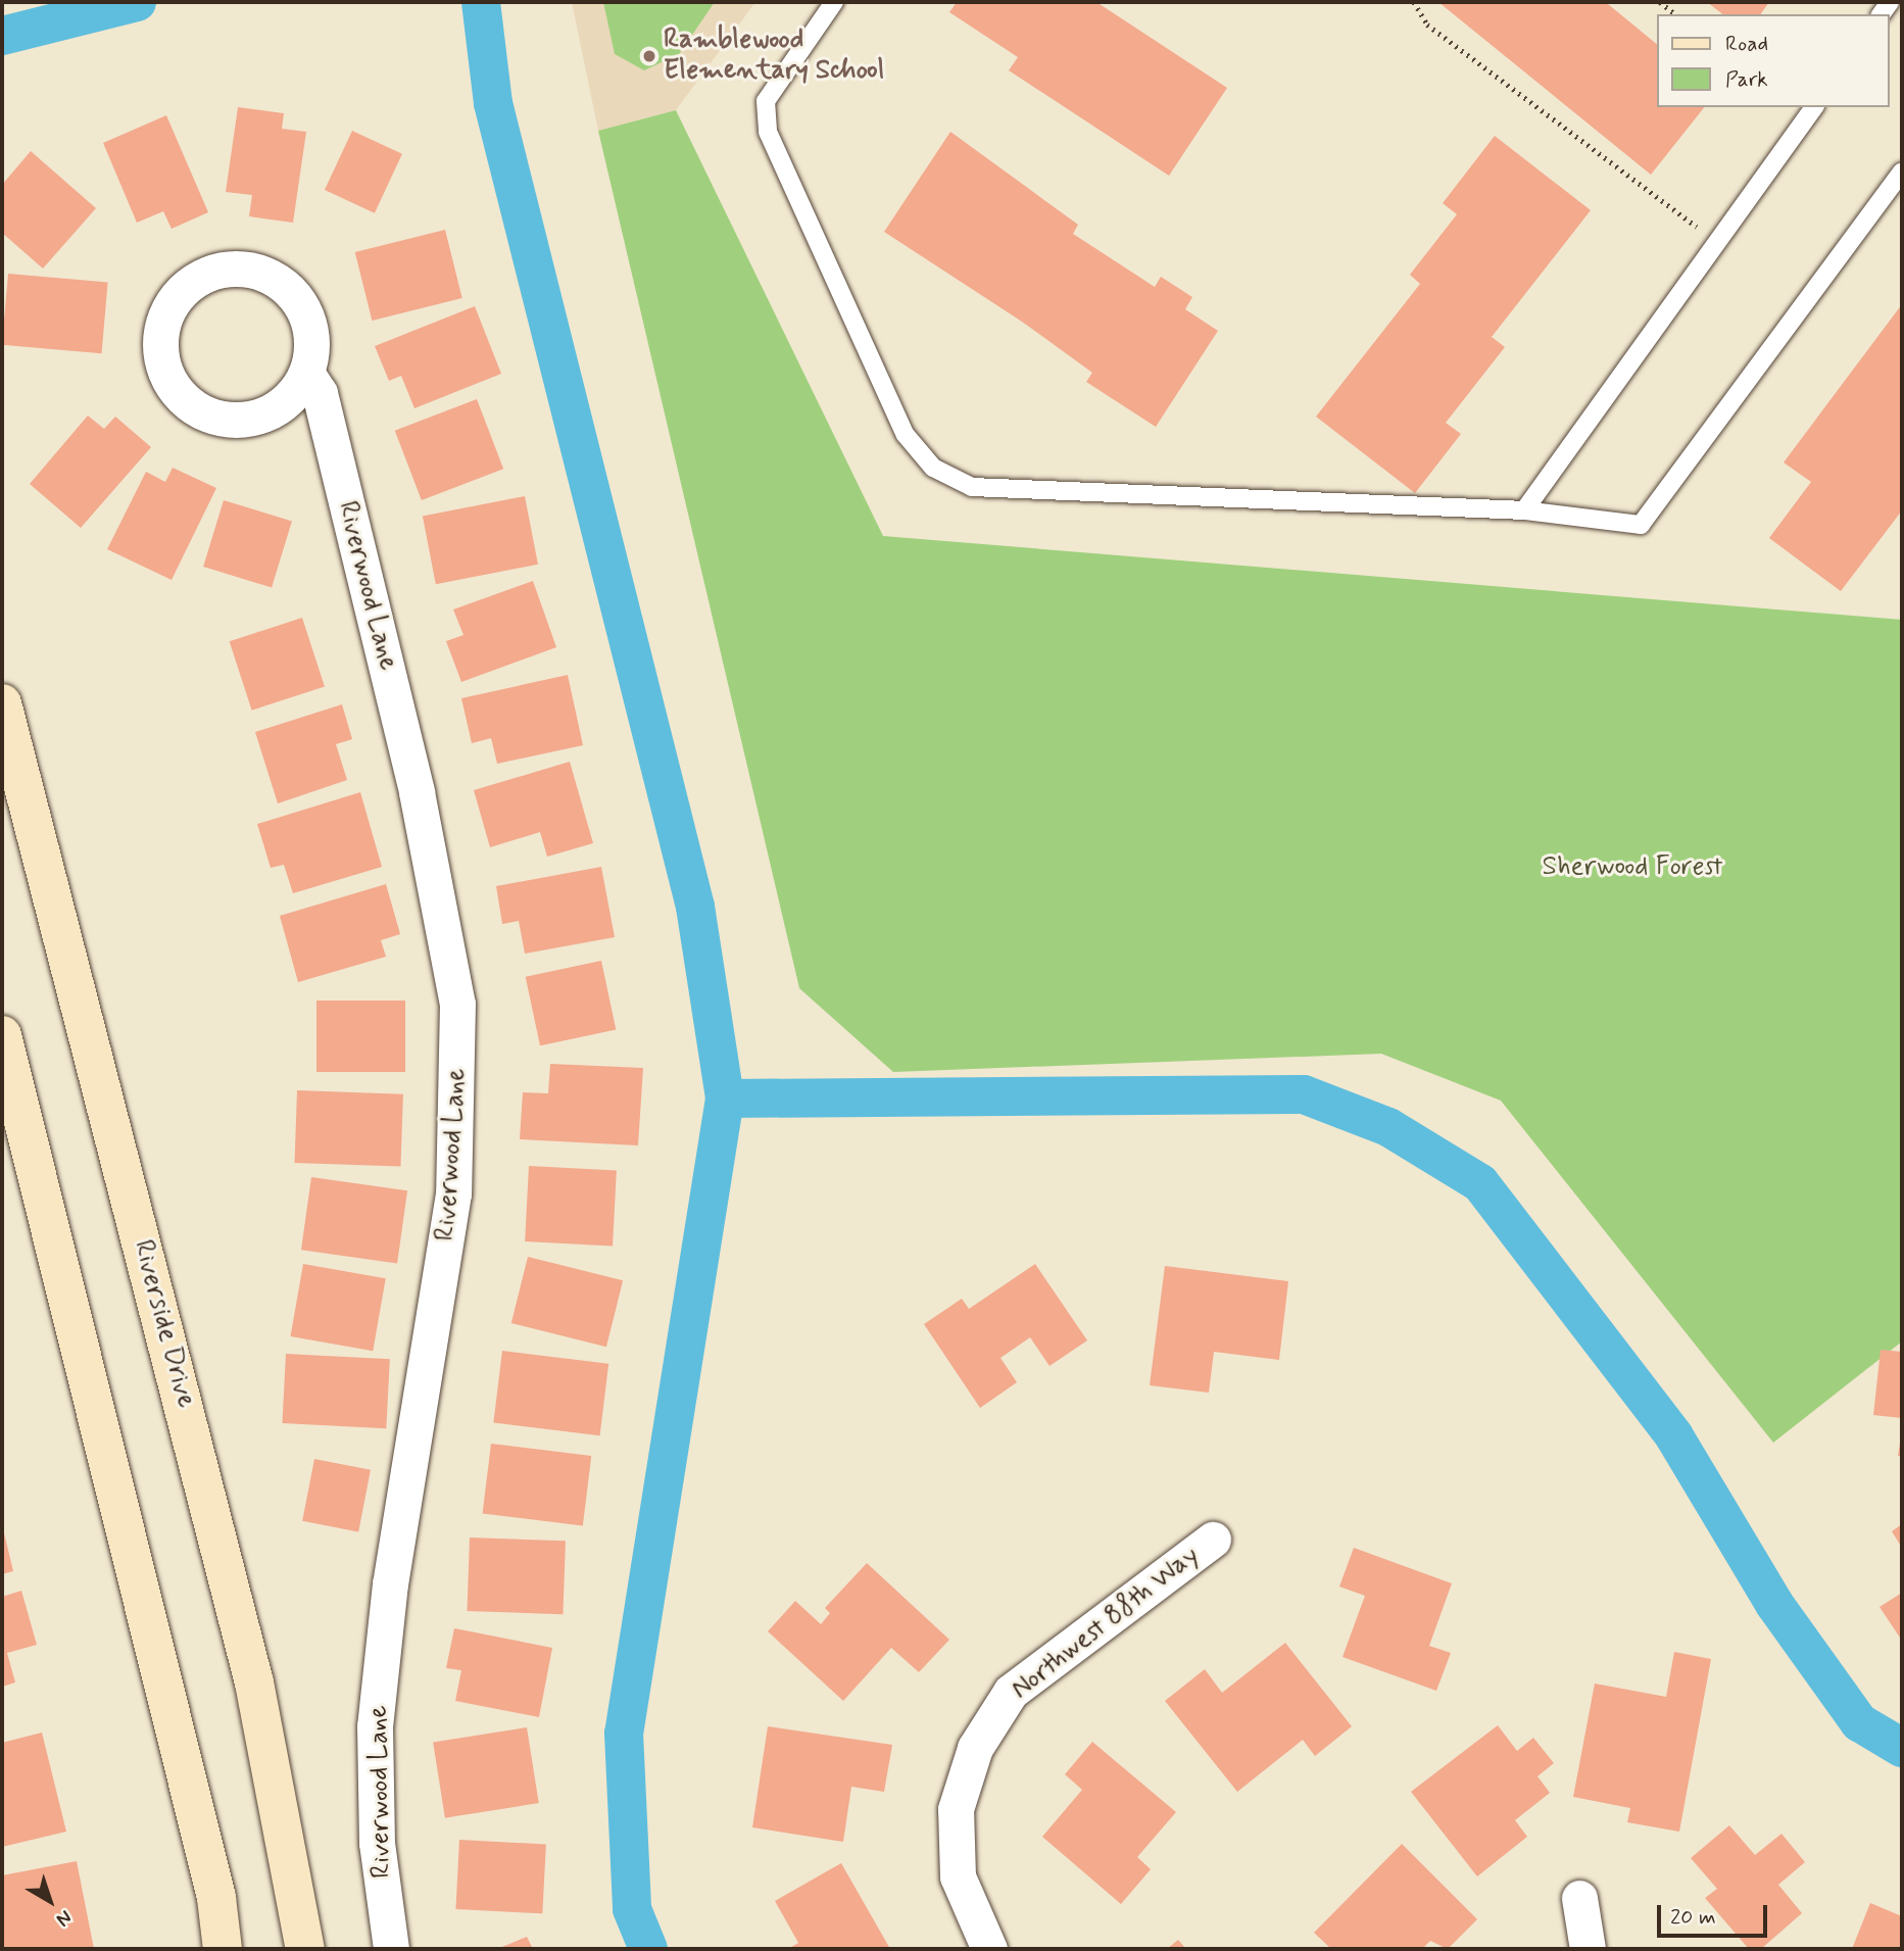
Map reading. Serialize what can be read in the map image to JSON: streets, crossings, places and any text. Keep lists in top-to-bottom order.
{
  "streets": {
    "street": ["Riverwood Lane", "Riverside Drive", "Northwest 88th Way"]
  },
  "parks": ["Sherwood Forest"],
  "places": ["Ramblewood Elementary School"],
  "legend": ["Road", "Park"],
  "scale_bar": "20 m",
  "north": "bottom right"
}
